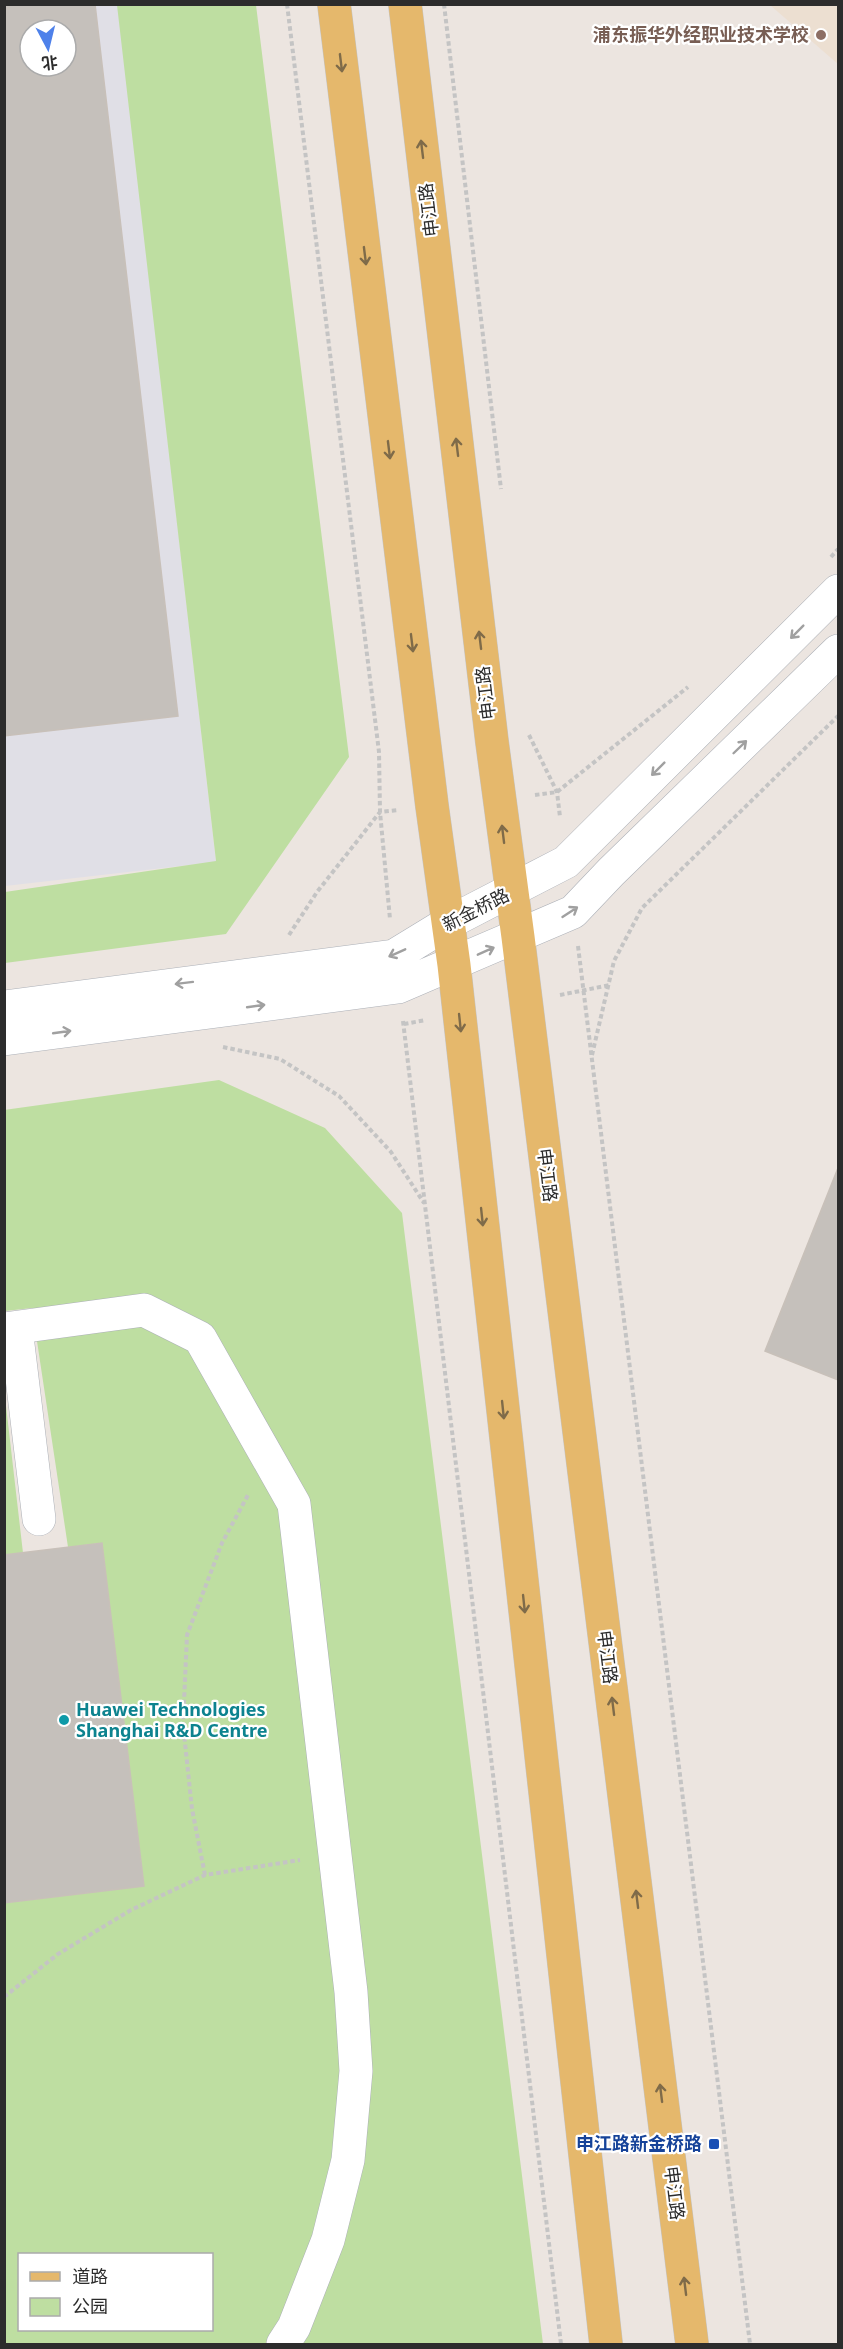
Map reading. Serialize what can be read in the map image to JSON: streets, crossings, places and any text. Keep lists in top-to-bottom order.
{
  "streets": {
    "main road": ["申江路"],
    "street": ["新金桥路"]
  },
  "crossings": [
    ["申江路", "新金桥路"]
  ],
  "places": {
    "other": ["浦东振华外经职业技术学校", "Huawei Technologies Shanghai R&D Centre"],
    "transit": ["申江路新金桥路"]
  },
  "legend": ["道路", "公园"],
  "north": "bottom"
}
